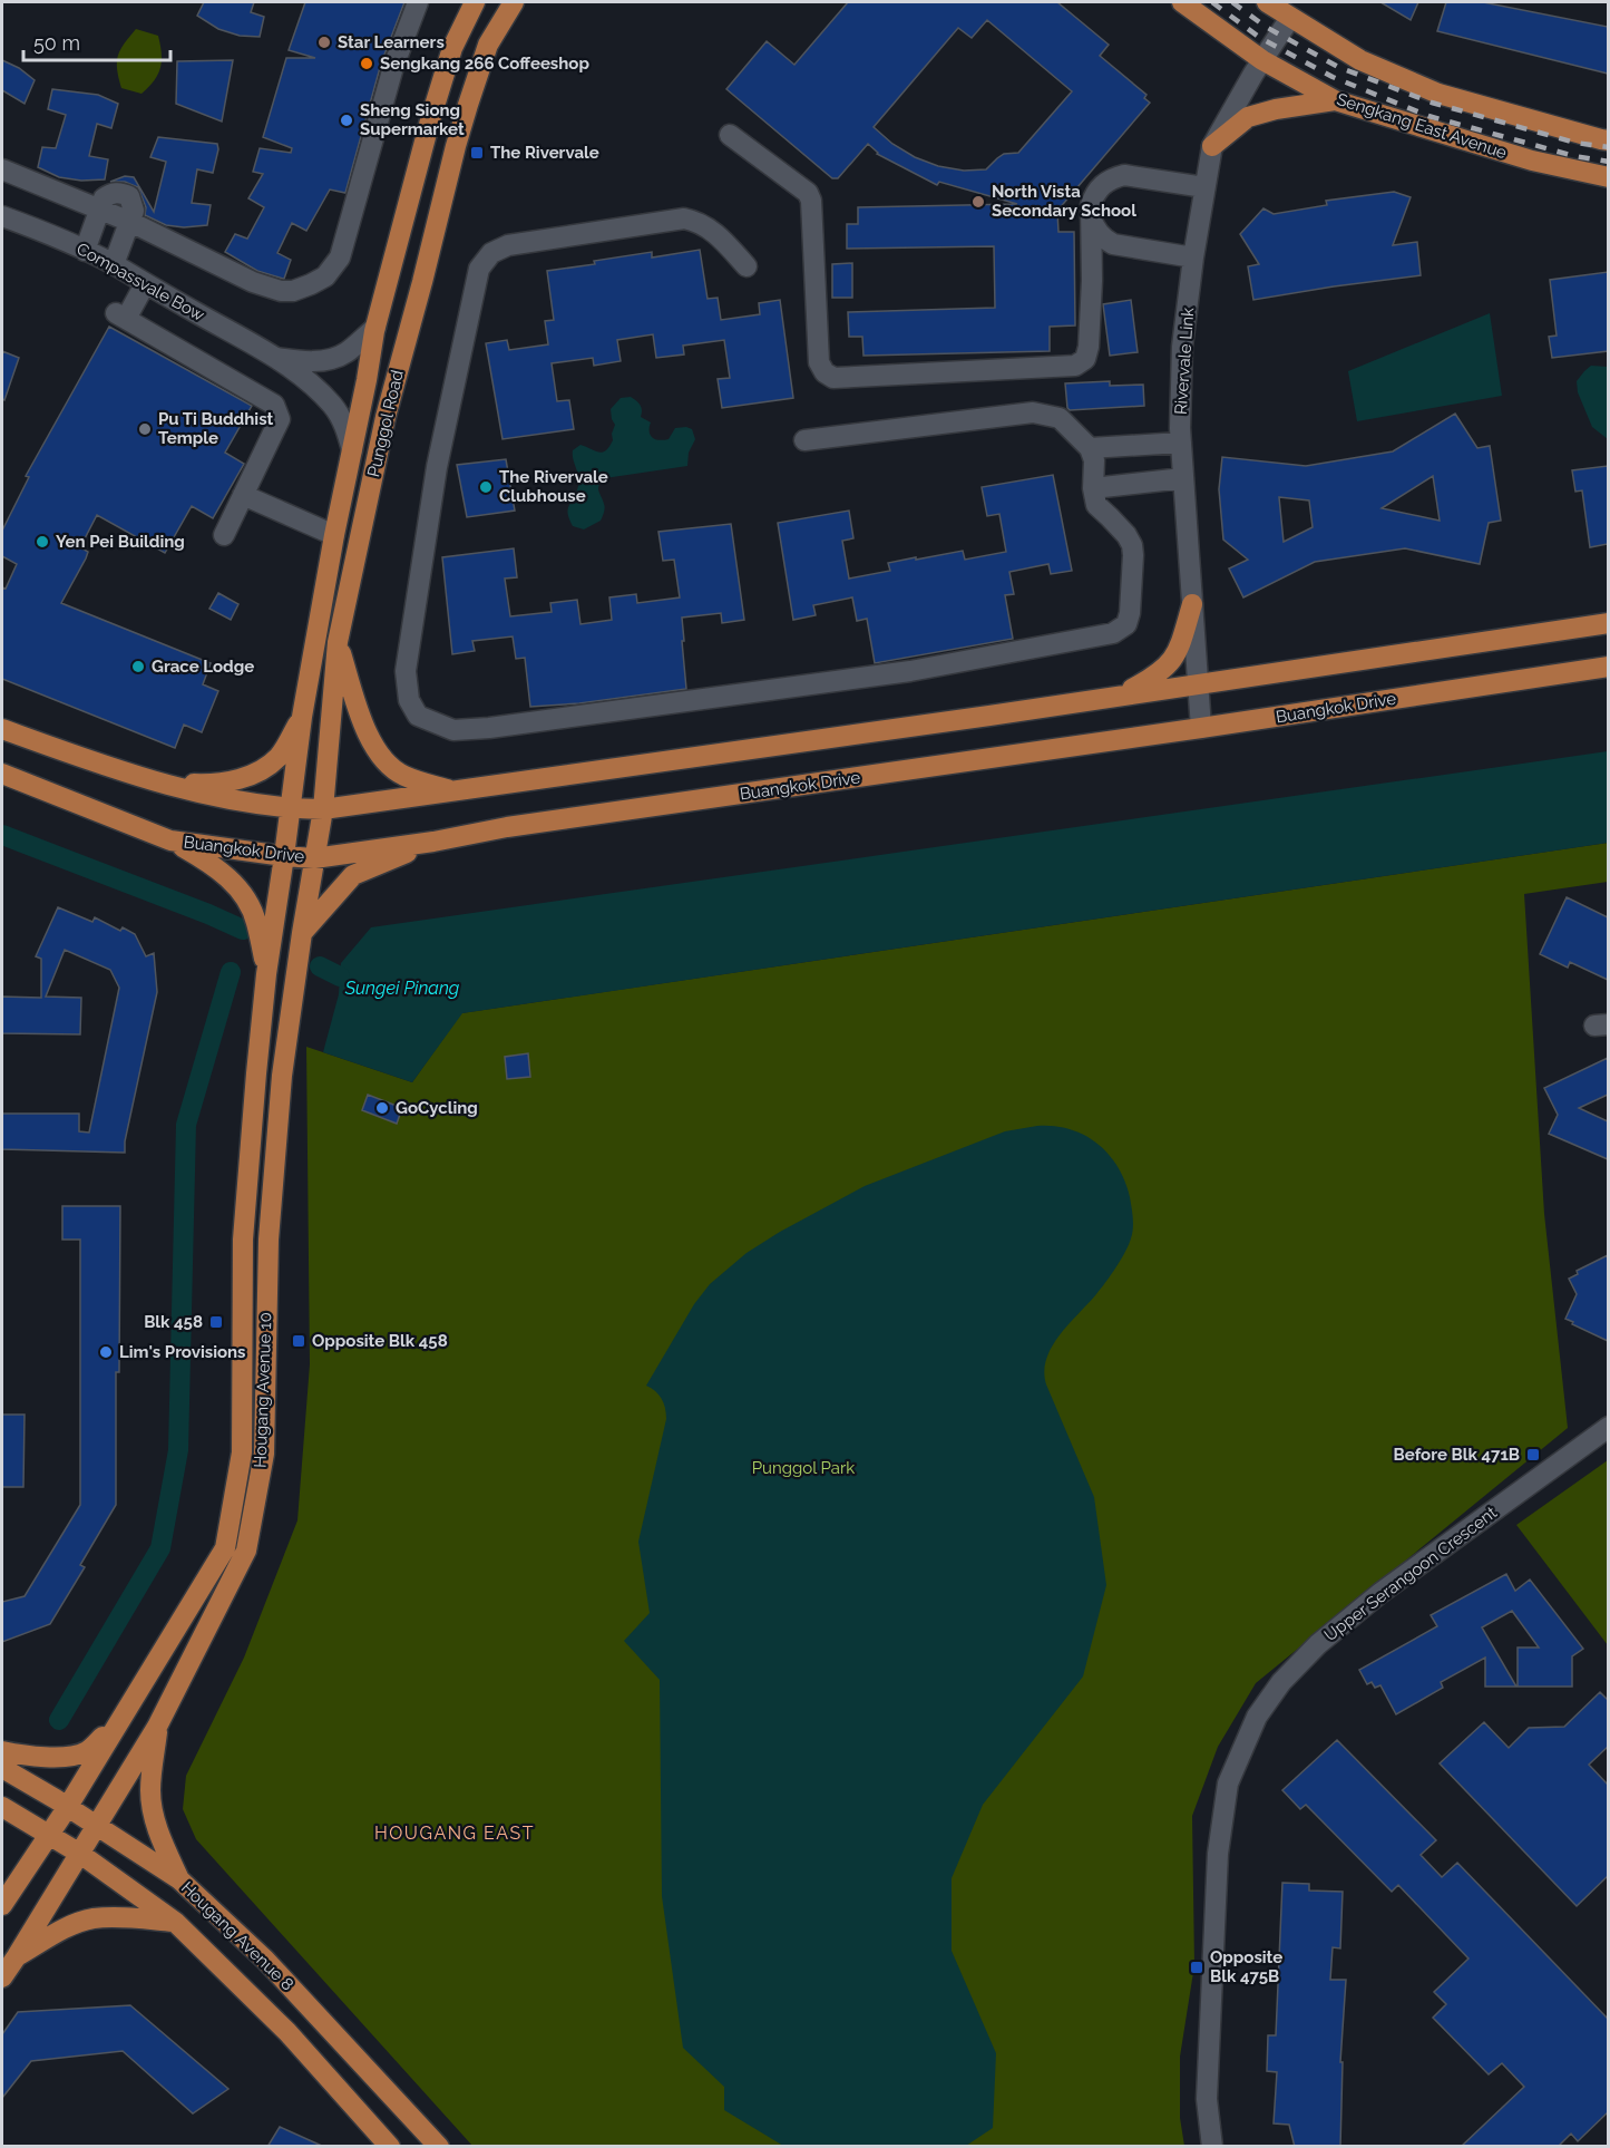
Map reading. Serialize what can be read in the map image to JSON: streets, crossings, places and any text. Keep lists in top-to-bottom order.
{
  "streets": {
    "main road": [
      "Sengkang East Avenue",
      "Punggol Road",
      "Buangkok Drive",
      "Hougang Avenue 10",
      "Hougang Avenue 8"
    ],
    "street": ["Compassvale Bow", "Rivervale Link", "Upper Serangoon Crescent"]
  },
  "crossings": [
    ["Sengkang East Avenue", "Rivervale Link"],
    ["Compassvale Bow", "Punggol Road"],
    ["Rivervale Link", "Buangkok Drive"],
    ["Punggol Road", "Buangkok Drive"],
    ["Punggol Road", "Hougang Avenue 10"],
    ["Buangkok Drive", "Hougang Avenue 10"],
    ["Hougang Avenue 10", "Hougang Avenue 8"]
  ],
  "districts": ["HOUGANG EAST"],
  "water": ["Sungei Pinang"],
  "parks": ["Punggol Park"],
  "places": {
    "other": [
      "Star Learners",
      "Sengkang 266 Coffeeshop",
      "Sheng Siong Supermarket",
      "North Vista Secondary School",
      "Pu Ti Buddhist Temple",
      "The Rivervale Clubhouse",
      "Yen Pei Building",
      "Grace Lodge",
      "GoCycling",
      "Lim's Provisions"
    ],
    "transit": [
      "The Rivervale",
      "Blk 458",
      "Opposite Blk 458",
      "Before Blk 471B",
      "Opposite Blk 475B"
    ]
  },
  "scale_bar": "50 m"
}
